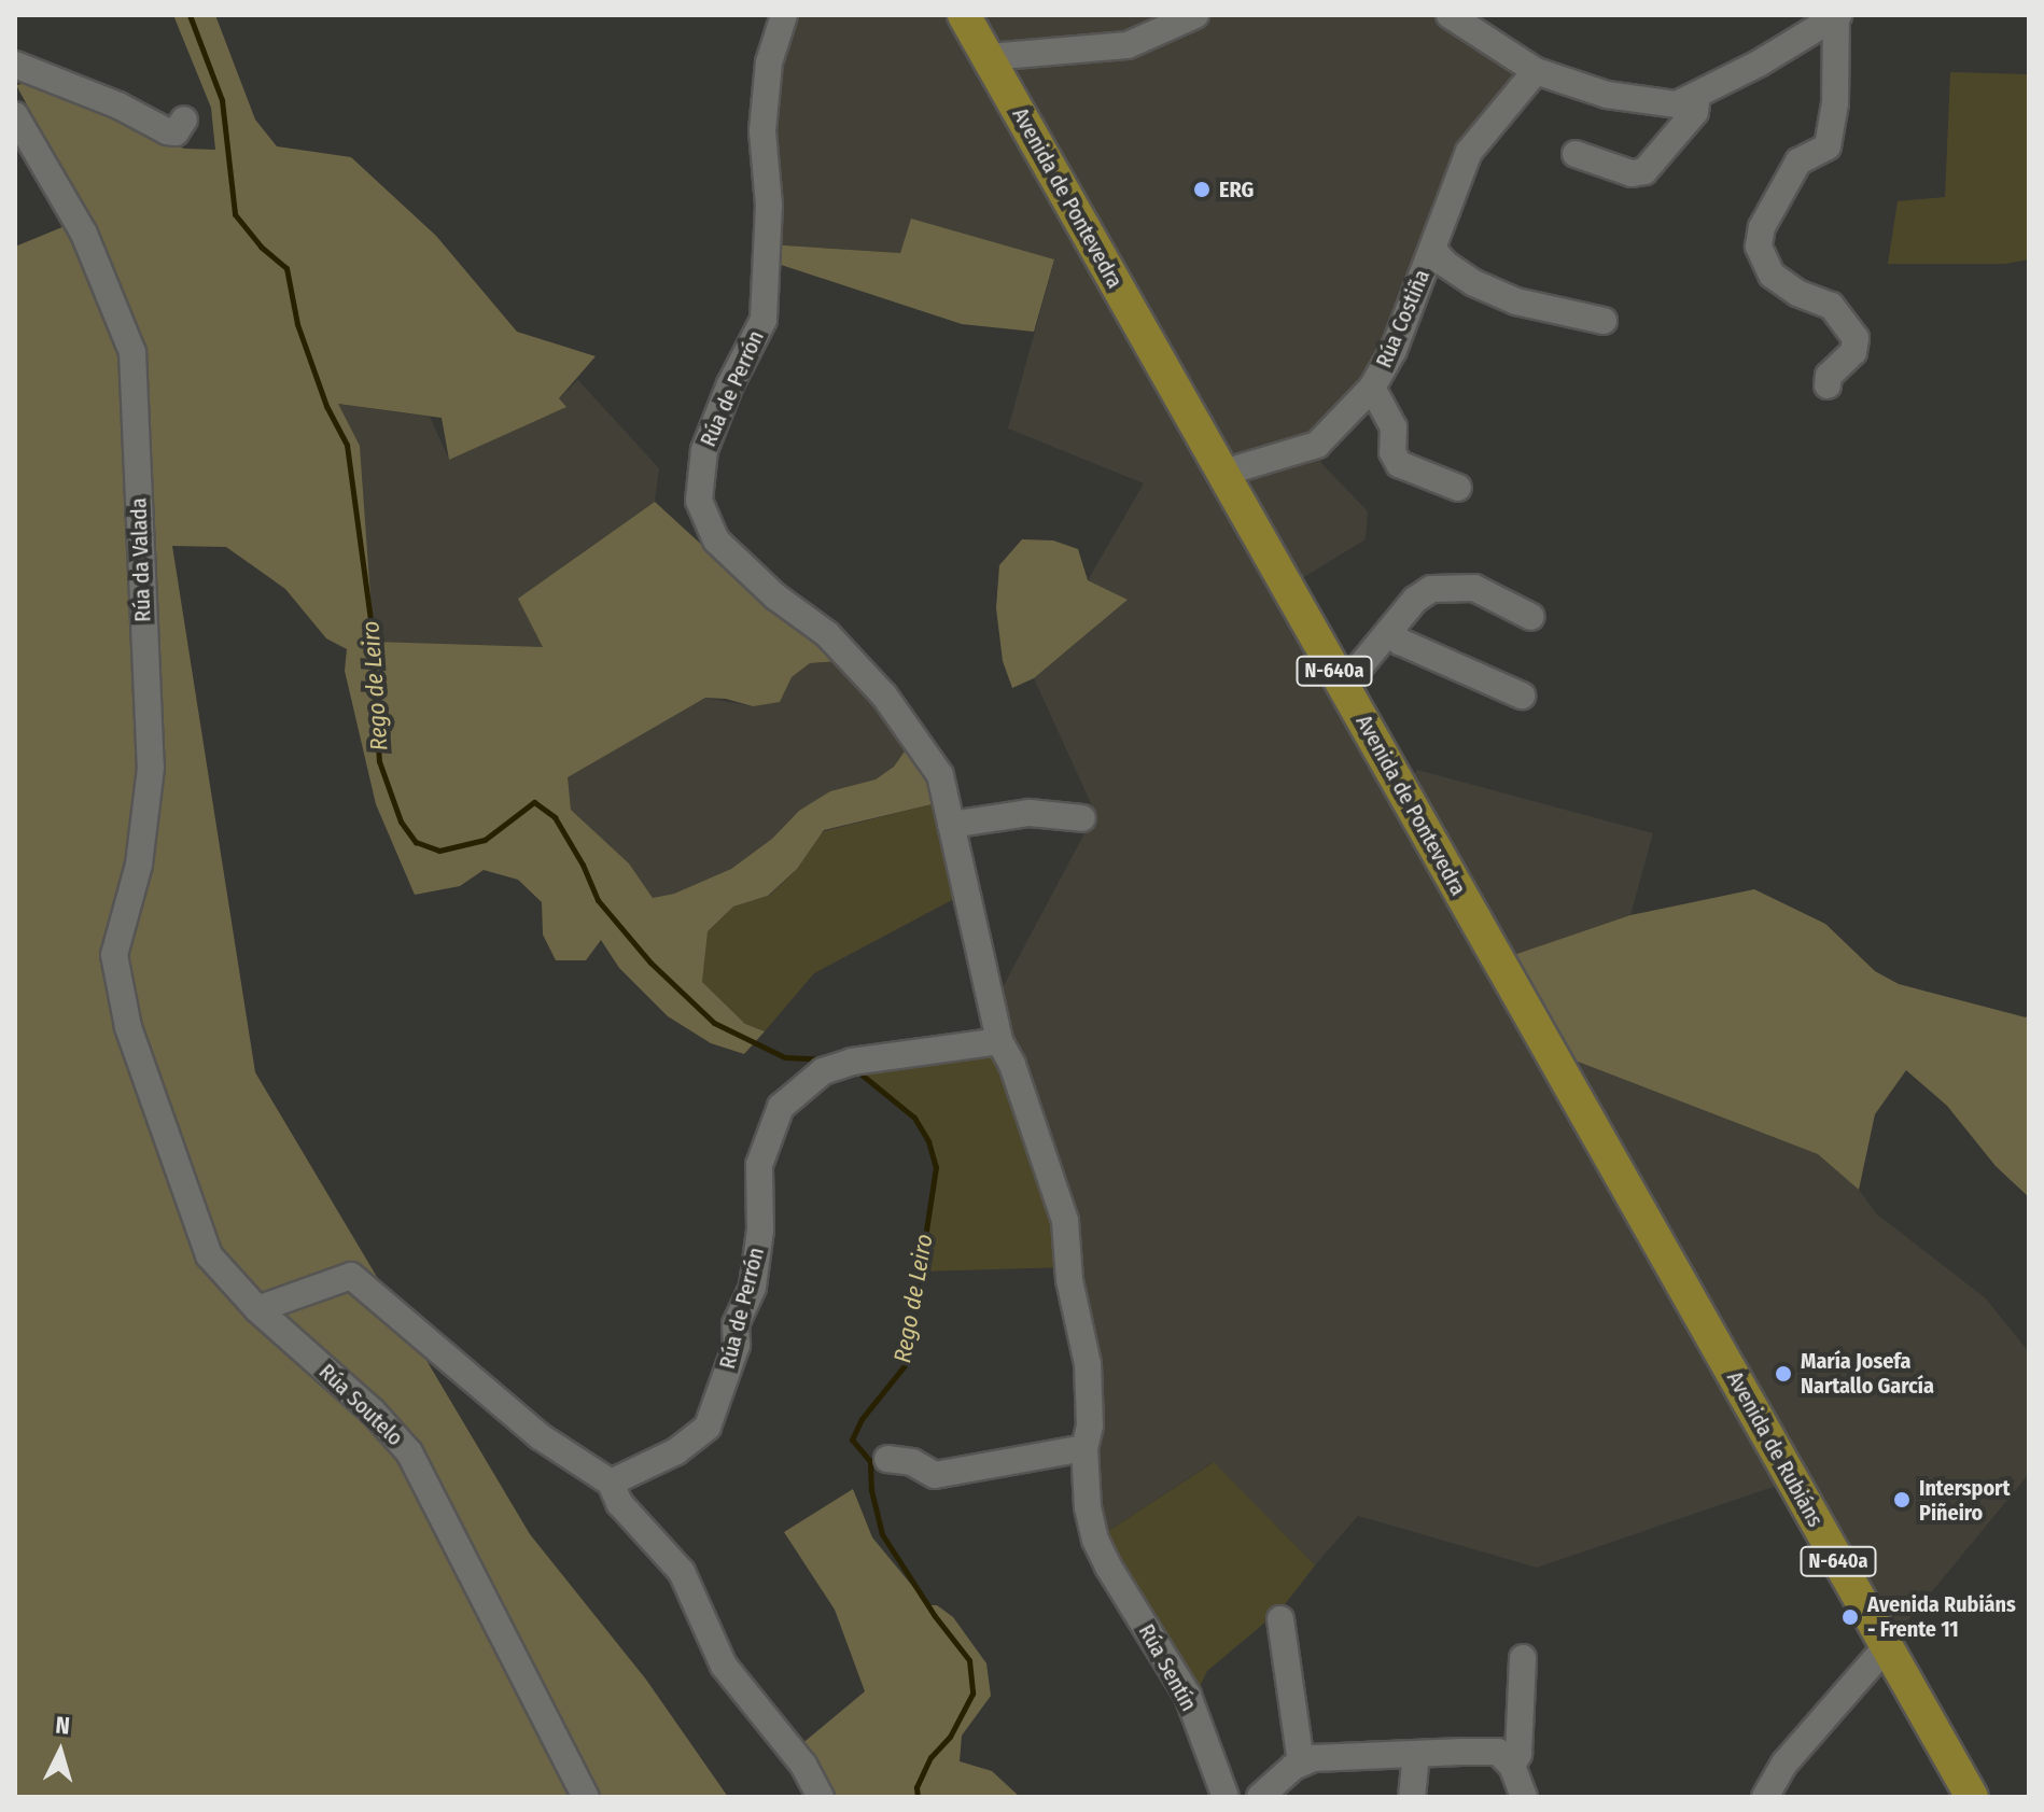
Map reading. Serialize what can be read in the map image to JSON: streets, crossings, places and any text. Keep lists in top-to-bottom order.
{
  "streets": {
    "main road": ["Avenida de Pontevedra", "N-640a", "Avenida de Rubiáns"],
    "street": [
      "Rúa Costiña",
      "Rúa de Perrón",
      "Rúa da Valada",
      "Rúa Soutelo",
      "Rúa Sentín"
    ]
  },
  "crossings": [
    ["Avenida de Pontevedra", "Rúa Costiña"],
    ["Avenida de Pontevedra", "Avenida de Rubiáns"],
    ["Rúa de Perrón", "Rúa Sentín"],
    ["Rúa da Valada", "Rúa Soutelo"]
  ],
  "water": ["Rego de Leiro"],
  "places": [
    "ERG",
    "María Josefa Nartallo García",
    "Intersport Piñeiro",
    "Avenida Rubiáns - Frente 11"
  ],
  "north": "top"
}
